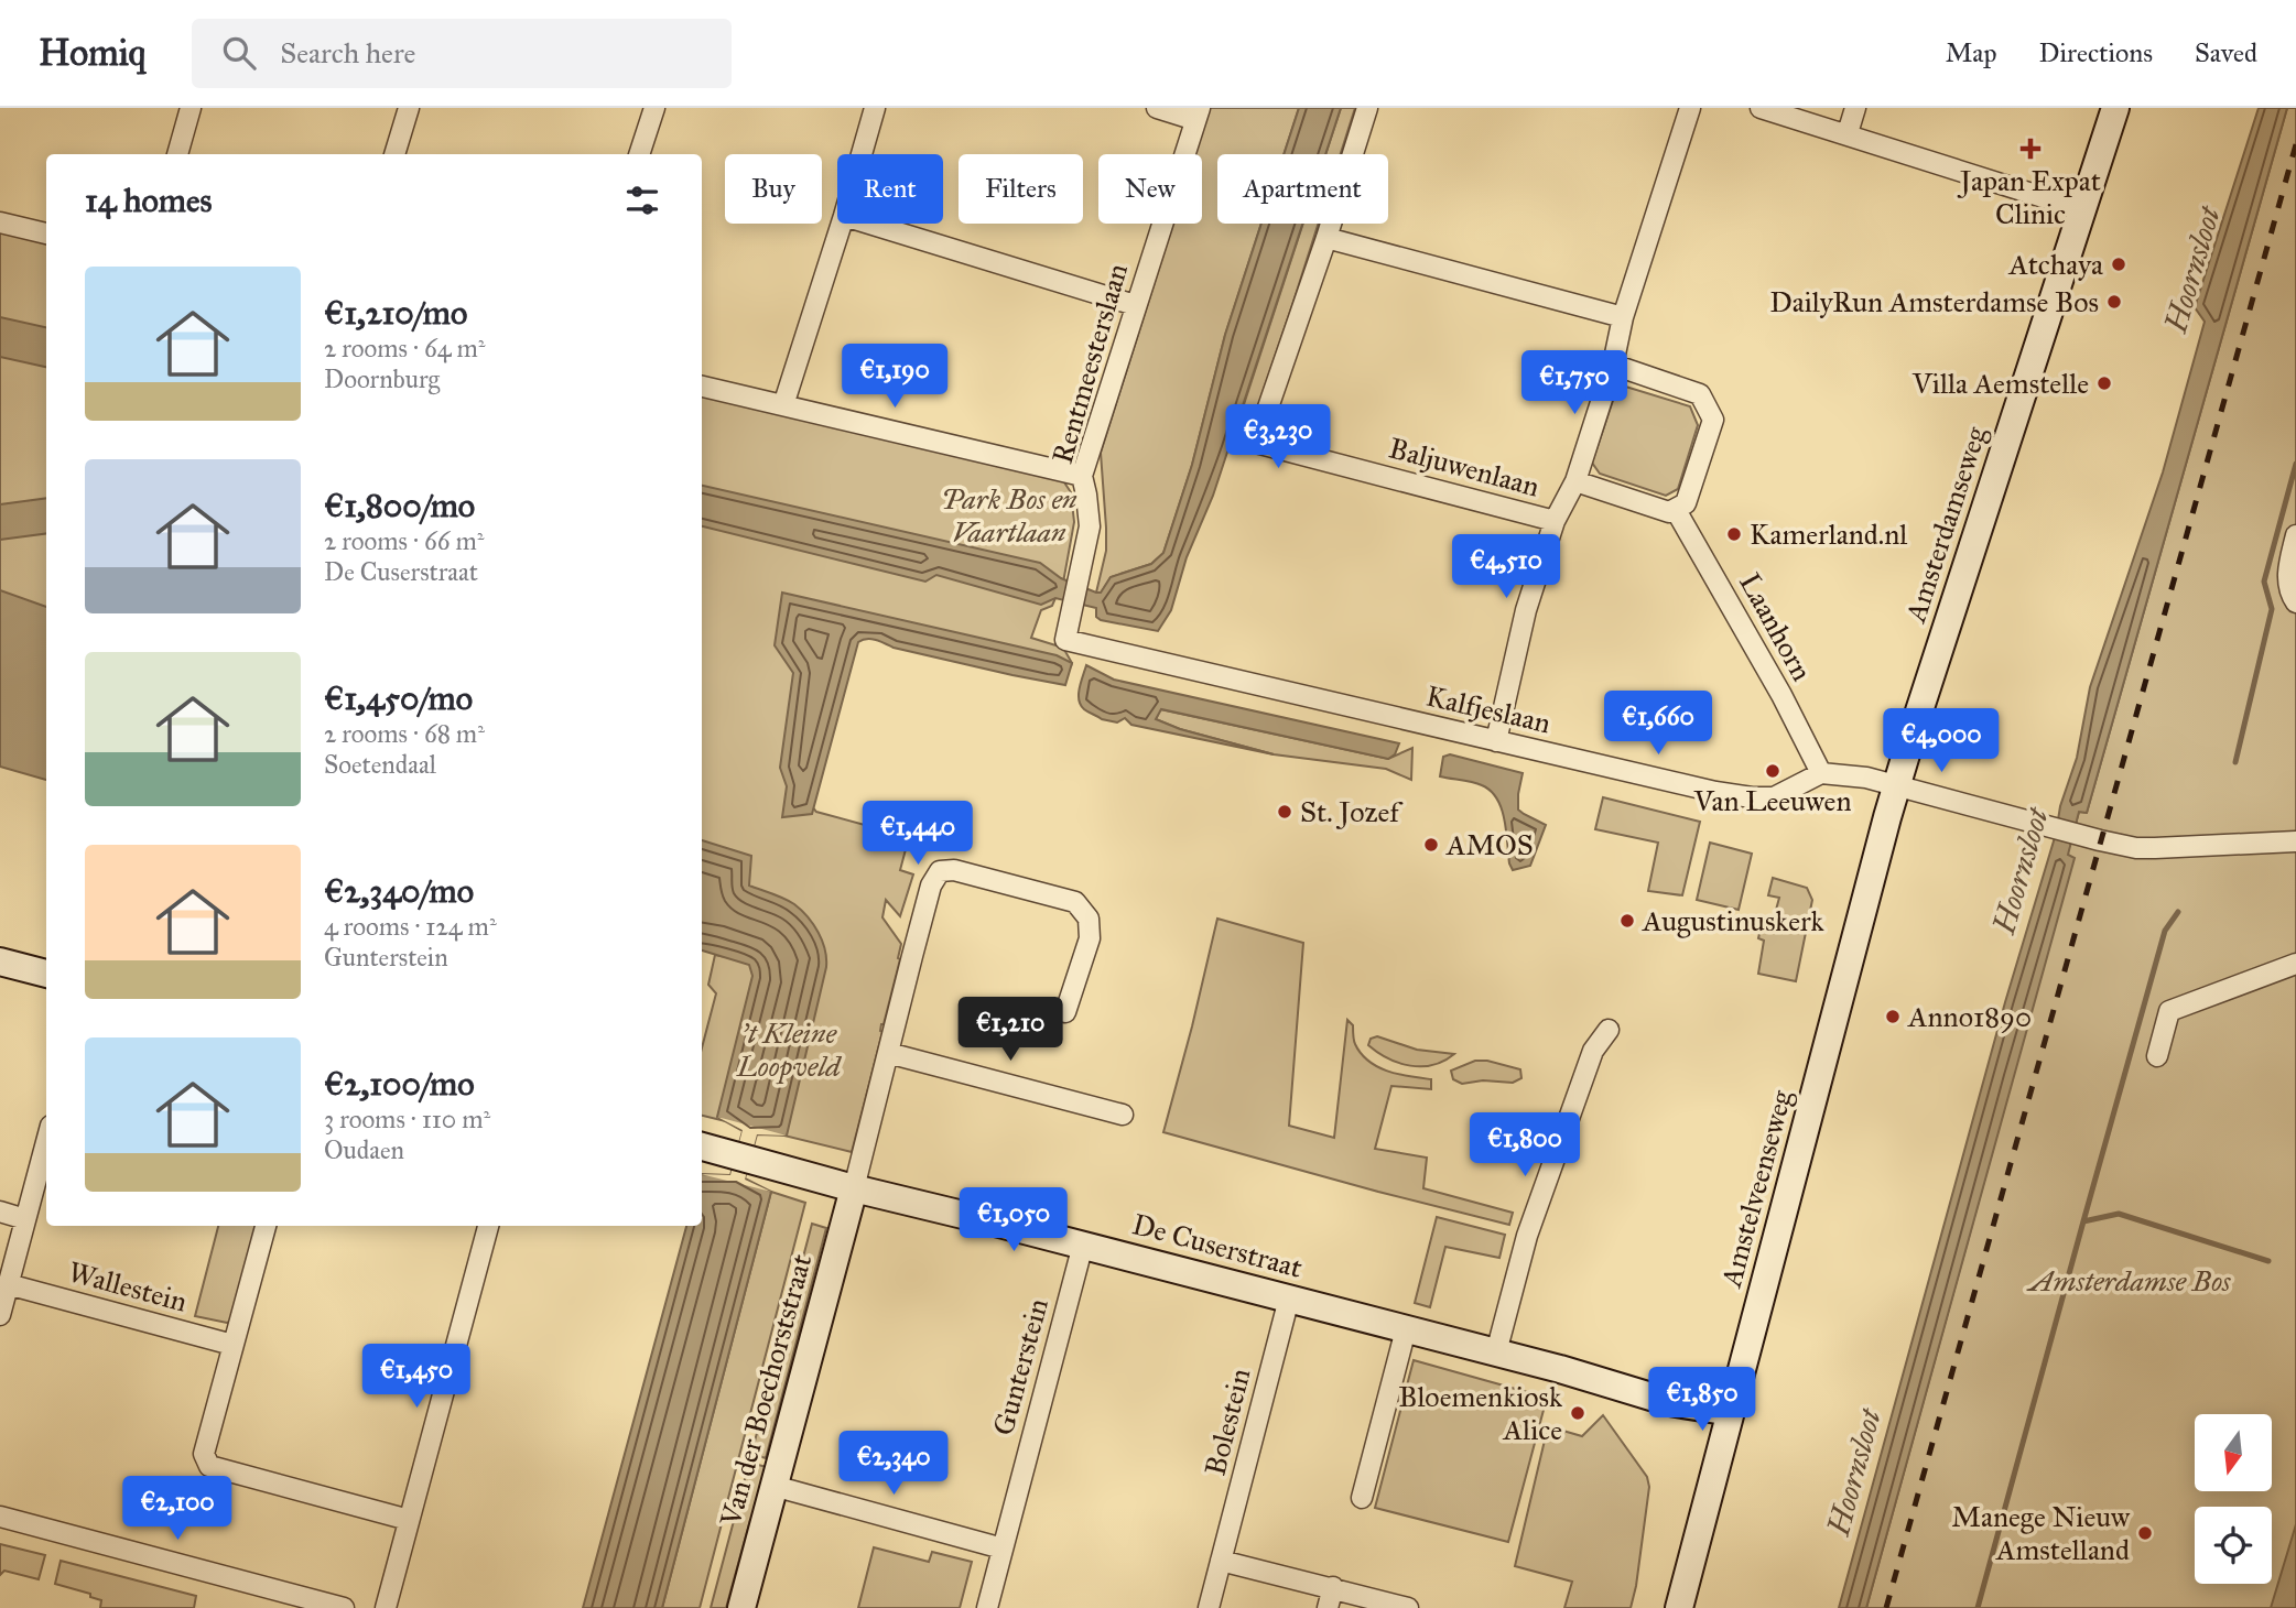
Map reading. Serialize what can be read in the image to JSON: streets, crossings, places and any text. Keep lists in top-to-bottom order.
{
  "streets": {
    "main road": [
      "Amsterdamseweg",
      "Amstelveenseweg",
      "De Cuserstraat",
      "Van der Boechorststraat"
    ],
    "street": [
      "Rentmeesterslaan",
      "Baljuwenlaan",
      "Laanhorn",
      "Kalfjeslaan",
      "Wallestein",
      "Gunterstein",
      "Bolestein"
    ]
  },
  "crossings": [
    ["Rentmeesterslaan", "Kalfjeslaan"],
    ["Amsterdamseweg", "Amstelveenseweg"],
    ["Laanhorn", "Kalfjeslaan"],
    ["Amstelveenseweg", "De Cuserstraat"],
    ["De Cuserstraat", "Gunterstein"],
    ["De Cuserstraat", "Van der Boechorststraat"],
    ["De Cuserstraat", "Bolestein"]
  ],
  "water": ["Hoornsloot"],
  "parks": ["Park Bos en Vaartlaan", "'t Kleine Loopveld", "Amsterdamse Bos"],
  "places": {
    "health": ["Japan Expat Clinic"],
    "other": [
      "Atchaya",
      "DailyRun Amsterdamse Bos",
      "Villa Aemstelle",
      "Kamerland.nl",
      "Van Leeuwen",
      "St. Jozef",
      "AMOS",
      "Augustinuskerk",
      "Anno1890",
      "Bloemenkiosk Alice",
      "Manege Nieuw Amstelland"
    ]
  },
  "north": "bottom",
  "page": {
    "header": "Homiq",
    "search": "Search here",
    "nav": ["Map", "Directions", "Saved"],
    "chip": [
      "Buy",
      "Rent",
      "Filters",
      "New",
      "Apartment"
    ],
    "heading": "14 homes",
    "list": [
      {
        "name": "€1,210/mo",
        "note": "2 rooms · 64 m² · Doornburg"
      },
      {
        "name": "€1,800/mo",
        "note": "2 rooms · 66 m² · De Cuserstraat"
      },
      {
        "name": "€1,450/mo",
        "note": "2 rooms · 68 m² · Soetendaal"
      },
      {
        "name": "€2,340/mo",
        "note": "4 rooms · 124 m² · Gunterstein"
      },
      {
        "name": "€2,100/mo",
        "note": "3 rooms · 110 m² · Oudaen"
      }
    ],
    "price": [
      "€1,190",
      "€1,750",
      "€3,230",
      "€4,510",
      "€1,660",
      "€4,000",
      "€1,440",
      "€1,210",
      "€1,800",
      "€1,050",
      "€1,450",
      "€1,850",
      "€2,340",
      "€2,100"
    ]
  }
}
